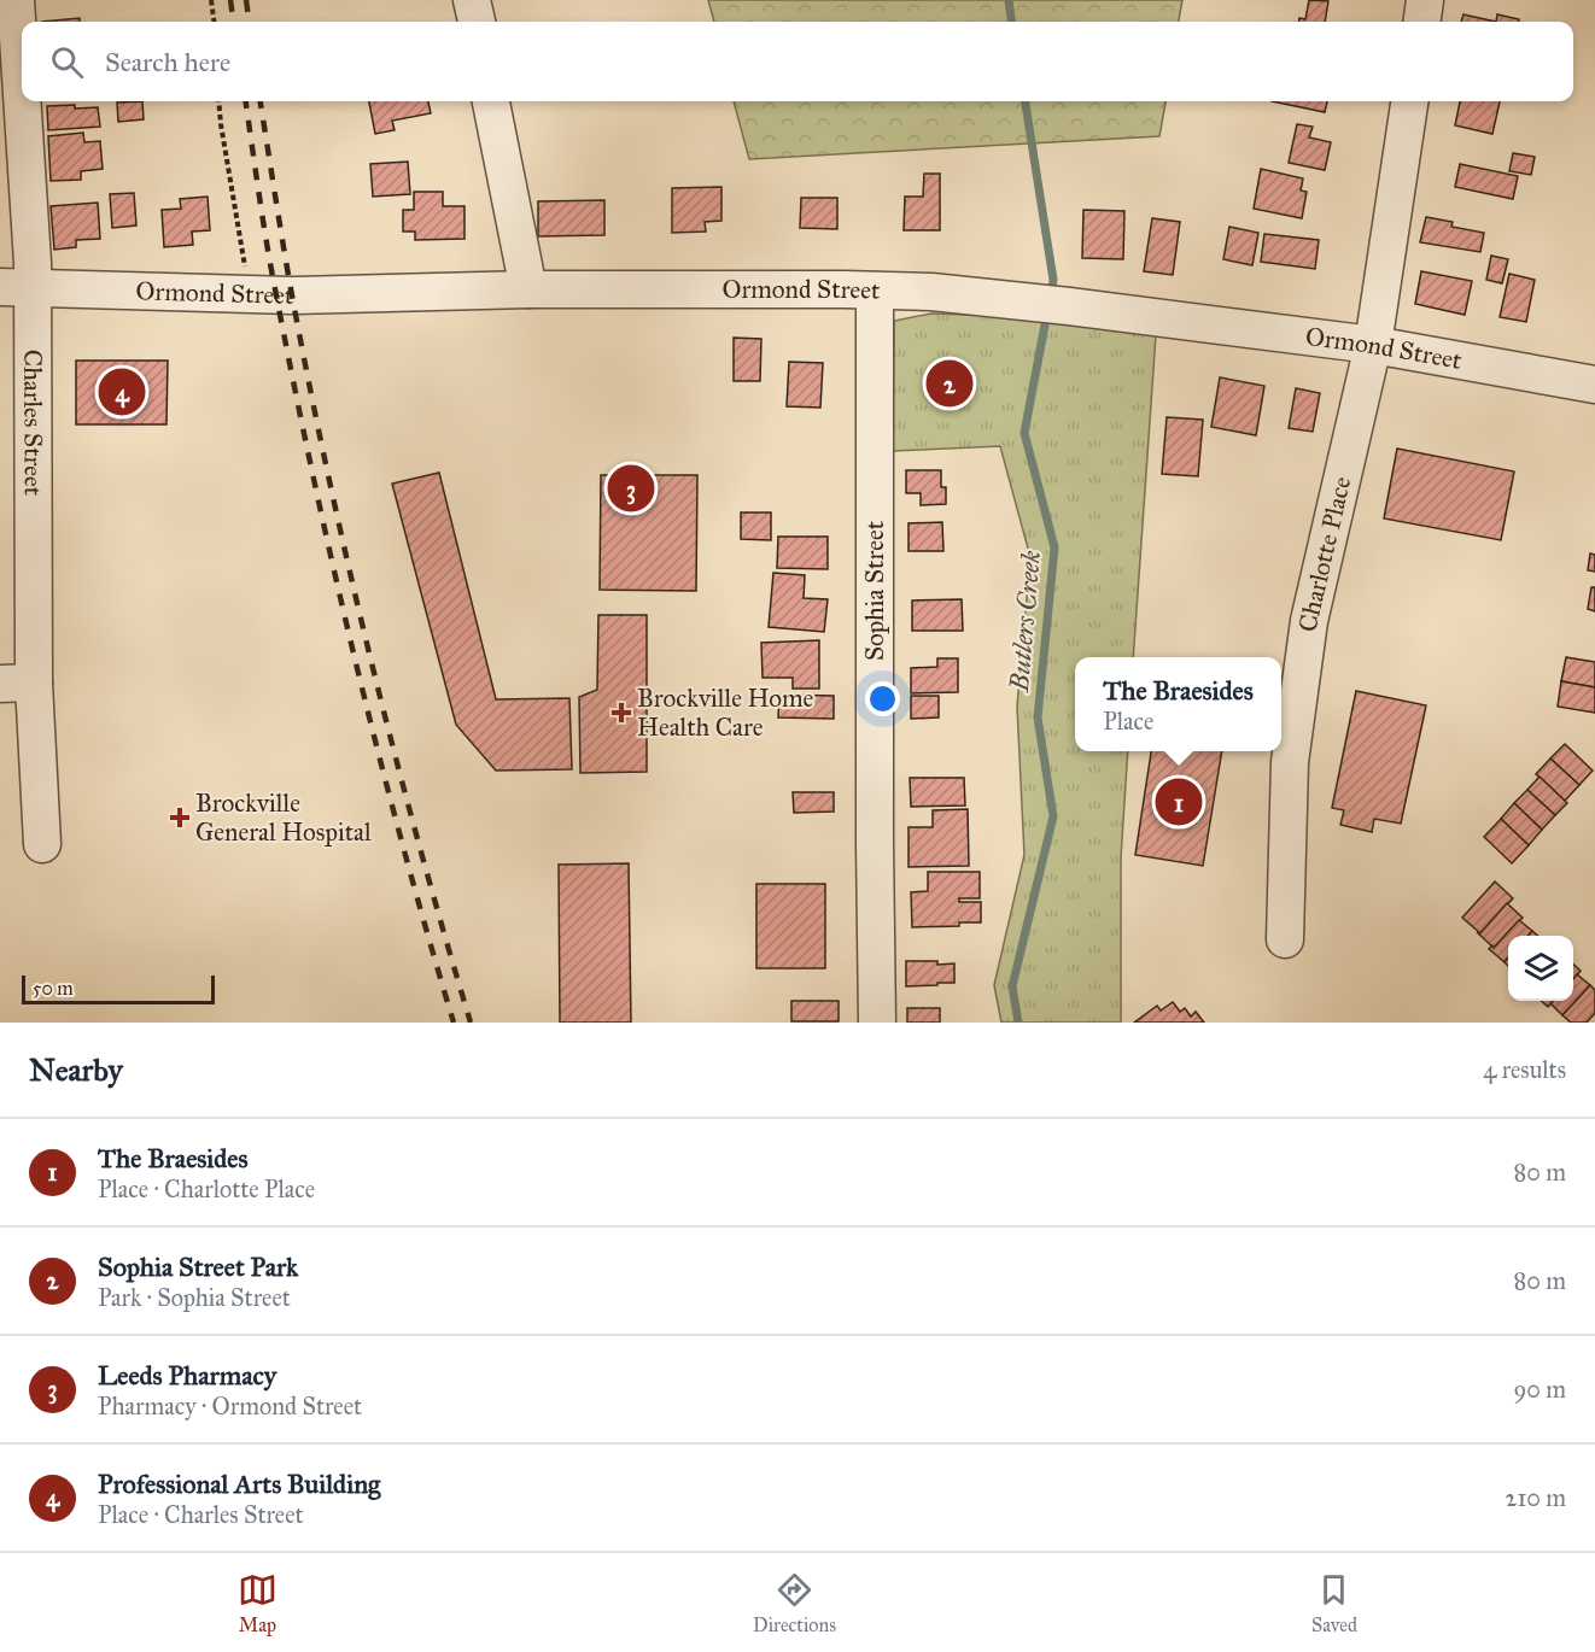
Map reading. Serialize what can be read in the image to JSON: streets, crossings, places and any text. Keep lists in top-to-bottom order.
{
  "streets": {
    "street": [
      "Ormond Street",
      "Charles Street",
      "Charlotte Place",
      "Sophia Street"
    ]
  },
  "crossings": [
    ["Ormond Street", "Charles Street"],
    ["Ormond Street", "Charlotte Place"],
    ["Ormond Street", "Sophia Street"]
  ],
  "water": ["Butlers Creek"],
  "places": {
    "health": ["Brockville Home Health Care", "Brockville General Hospital"]
  },
  "scale_bar": "50 m",
  "page": {
    "search": "Search here",
    "pins": [
      "2",
      "4",
      "3",
      "1"
    ],
    "popup": ["The Braesides", "Place"],
    "scale": "50 m",
    "heading": ["Nearby", "4 results"],
    "list": [
      {
        "mark": "1",
        "name": "The Braesides",
        "note": "Place · Charlotte Place",
        "value": "80 m"
      },
      {
        "mark": "2",
        "name": "Sophia Street Park",
        "note": "Park · Sophia Street",
        "value": "80 m"
      },
      {
        "mark": "3",
        "name": "Leeds Pharmacy",
        "note": "Pharmacy · Ormond Street",
        "value": "90 m"
      },
      {
        "mark": "4",
        "name": "Professional Arts Building",
        "note": "Place · Charles Street",
        "value": "210 m"
      }
    ],
    "nav": ["Map", "Directions", "Saved"]
  }
}
